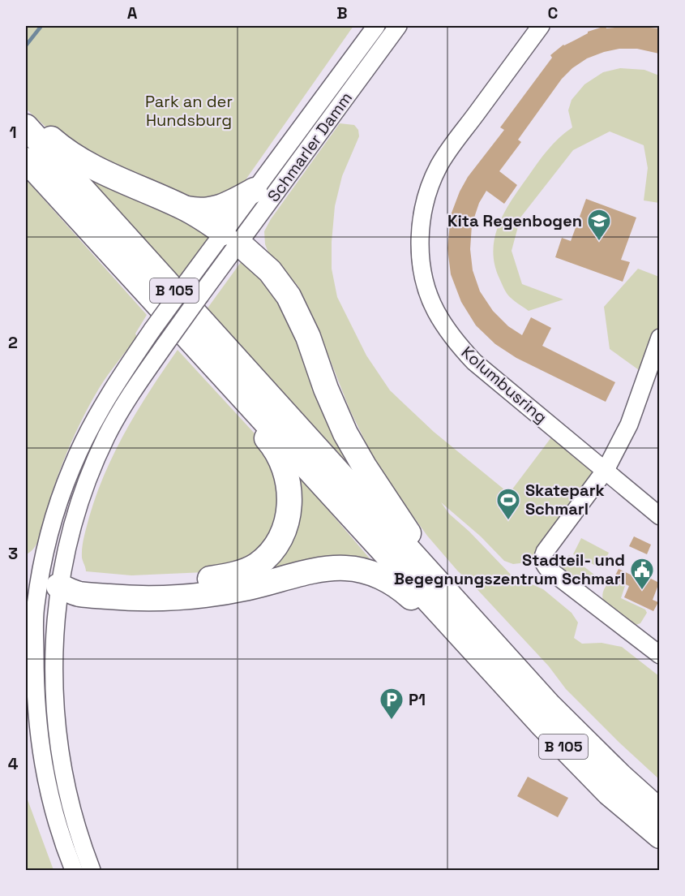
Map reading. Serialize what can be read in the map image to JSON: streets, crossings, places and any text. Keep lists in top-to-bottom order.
{
  "streets": {
    "highway": ["B 105"],
    "street": ["Schmarler Damm", "Kolumbusring"]
  },
  "parks": ["Park an der Hundsburg"],
  "places": {
    "school or university": ["Kita Regenbogen"],
    "sports": ["Skatepark Schmarl"],
    "public building": ["Stadteil- und Begegnungszentrum Schmarl"],
    "parking": ["P1"]
  },
  "grid": {
    "columns": ["A", "B", "C"],
    "rows": [
      "1",
      "2",
      "3",
      "4"
    ]
  }
}
